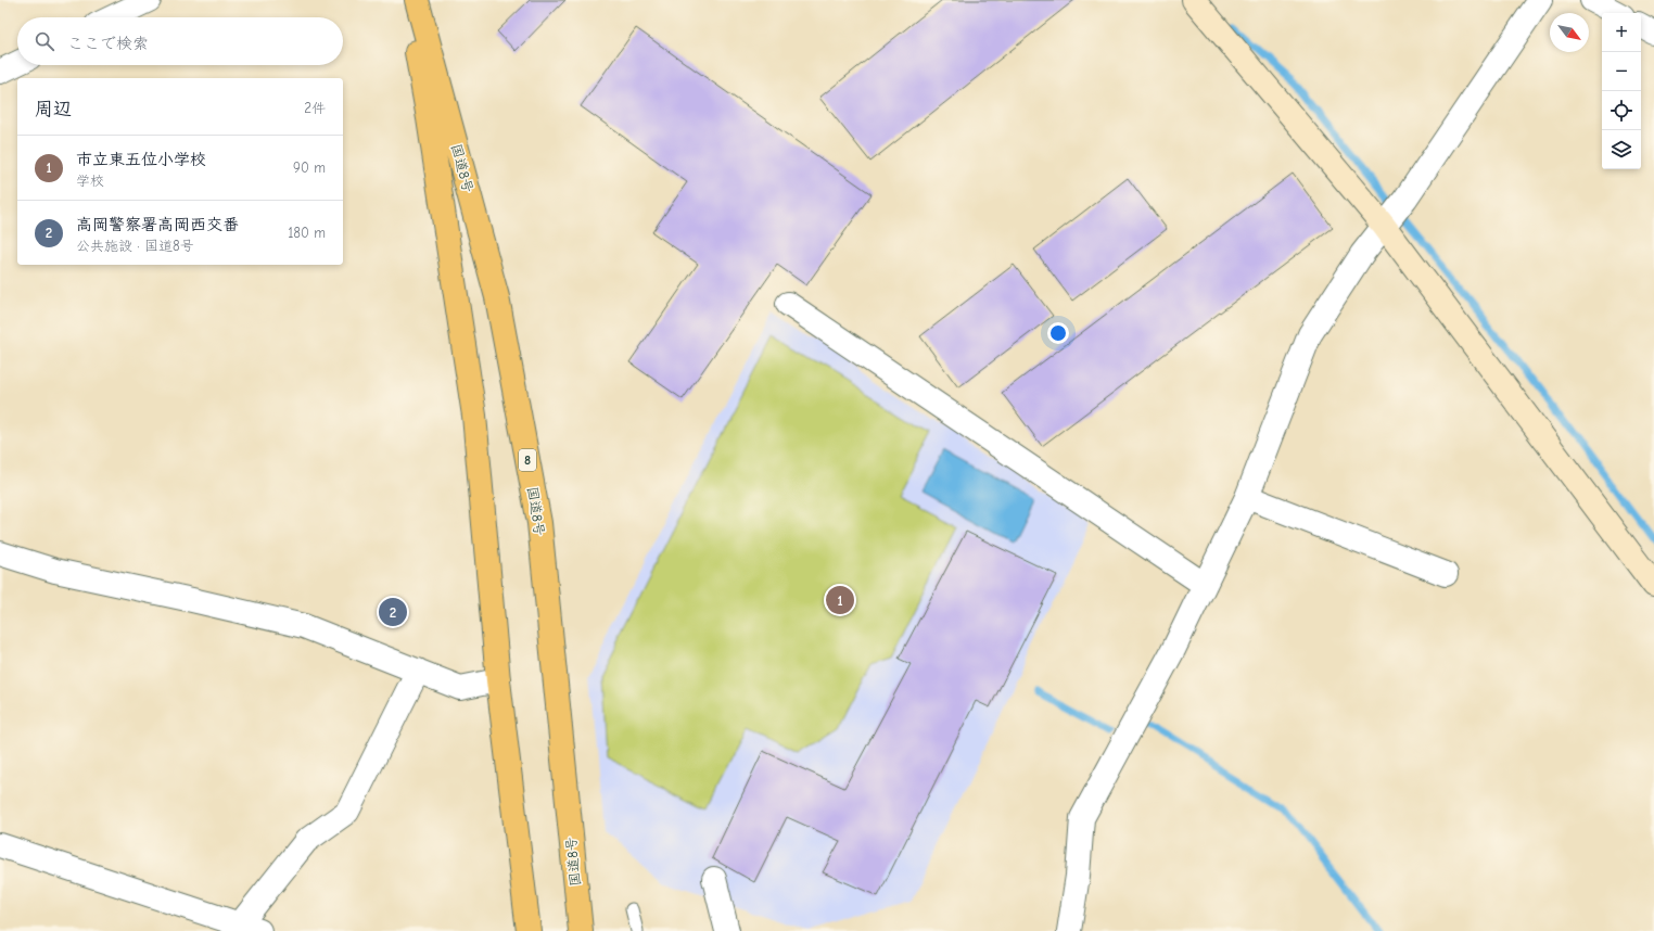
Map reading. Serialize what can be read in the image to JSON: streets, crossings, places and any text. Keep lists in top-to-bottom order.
{
  "streets": {
    "highway": ["国道8号", "8"]
  },
  "north": "bottom right",
  "page": {
    "map_buttons": ["+", "−"],
    "search": "ここで検索",
    "heading": ["周辺", "2件"],
    "list": [
      {
        "mark": "1",
        "name": "市立東五位小学校",
        "note": "学校",
        "value": "90 m"
      },
      {
        "mark": "2",
        "name": "高岡警察署高岡西交番",
        "note": "公共施設 · 国道8号",
        "value": "180 m"
      }
    ],
    "pins": ["1", "2"]
  }
}
